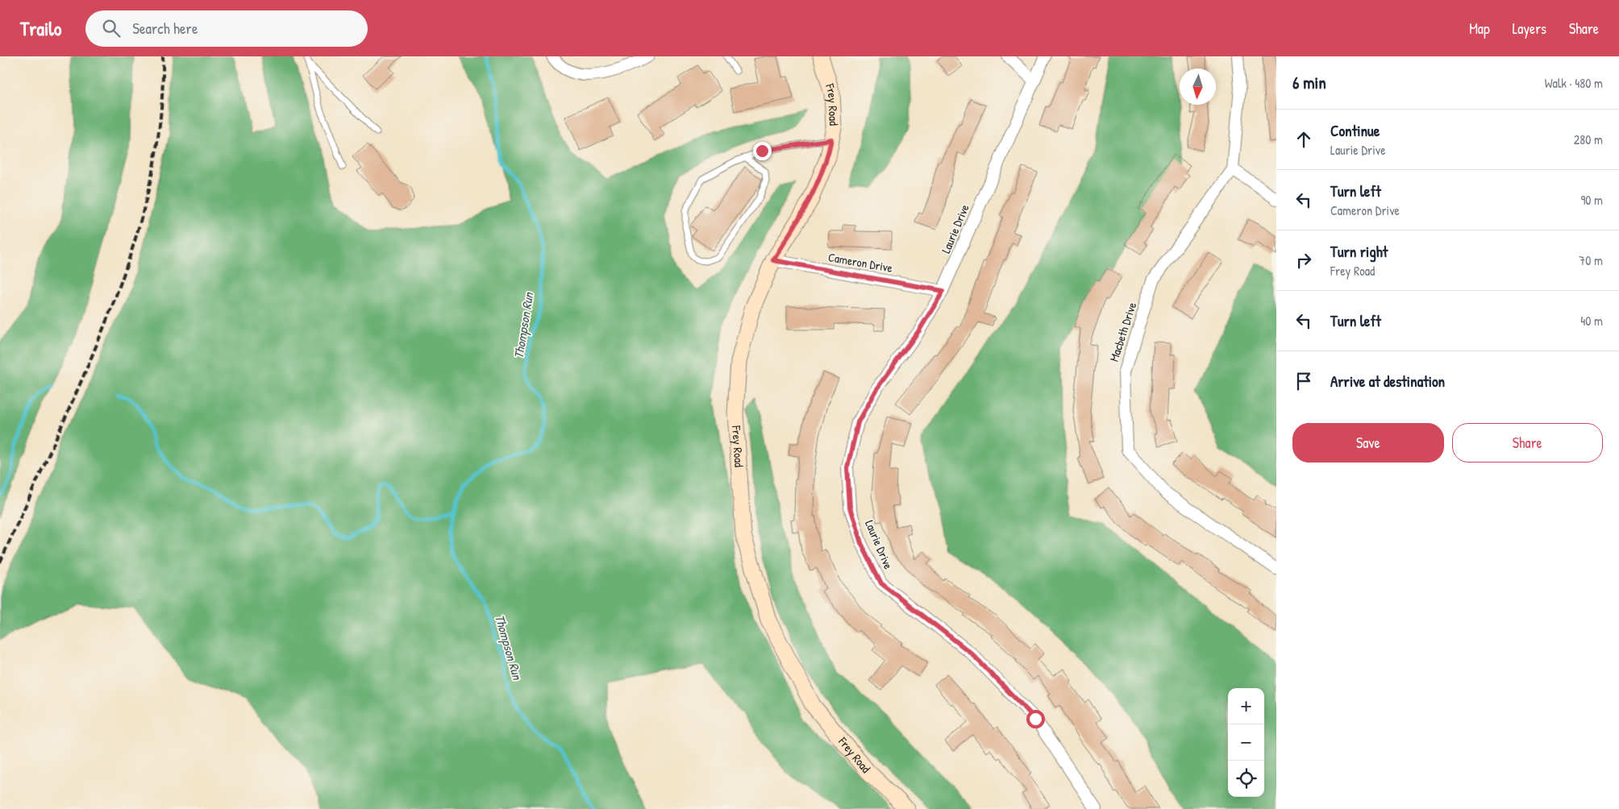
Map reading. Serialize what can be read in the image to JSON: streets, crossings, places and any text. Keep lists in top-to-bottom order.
{
  "streets": {
    "street": [
      "Frey Road",
      "Laurie Drive",
      "Cameron Drive",
      "Macbeth Drive"
    ]
  },
  "crossings": [
    ["Frey Road", "Cameron Drive"],
    ["Laurie Drive", "Cameron Drive"]
  ],
  "water": ["Thompson Run"],
  "north": "bottom",
  "page": {
    "header": "Trailo",
    "search": "Search here",
    "nav": ["Map", "Layers", "Share"],
    "heading": ["6 min", "Walk · 480 m"],
    "list": [
      ["Continue", "Laurie Drive", "280 m"],
      ["Turn left", "Cameron Drive", "90 m"],
      ["Turn right", "Frey Road", "70 m"],
      ["Turn left", "40 m"],
      "Arrive at destination"
    ],
    "buttons": ["Save", "Share"],
    "map_buttons": ["+", "−"]
  }
}
